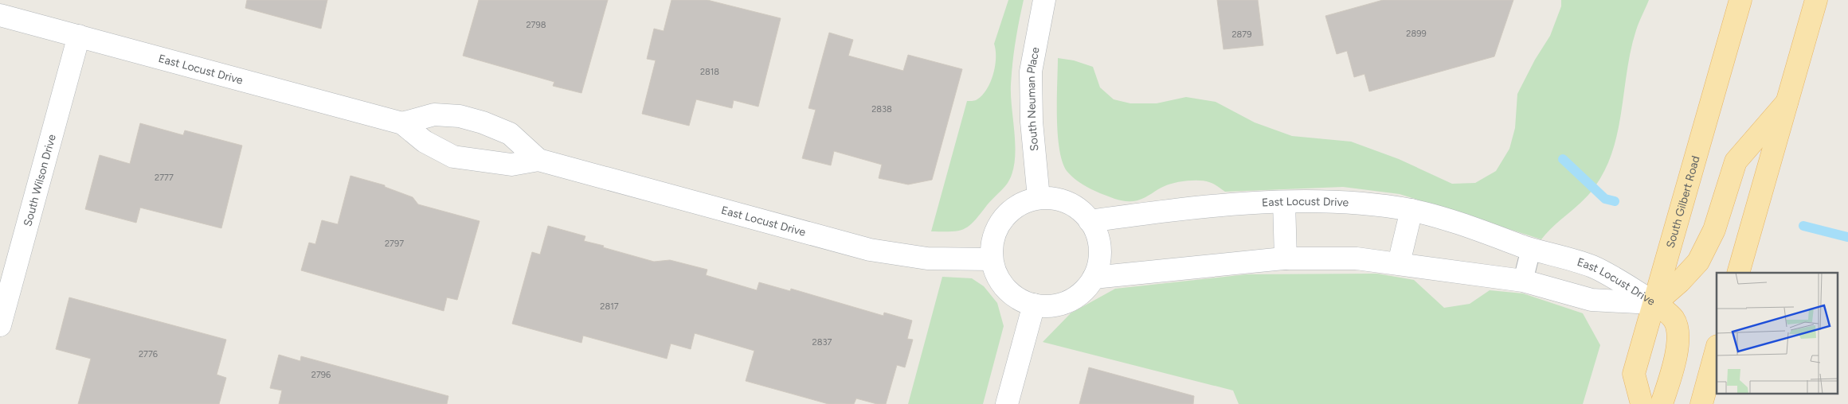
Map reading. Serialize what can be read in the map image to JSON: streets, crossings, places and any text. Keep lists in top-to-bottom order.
{
  "streets": {
    "main road": ["South Gilbert Road"],
    "street": ["East Locust Drive", "South Neuman Place", "South Wilson Drive"]
  },
  "crossings": [
    ["East Locust Drive", "South Neuman Place"],
    ["East Locust Drive", "South Wilson Drive"],
    ["East Locust Drive", "South Gilbert Road"]
  ],
  "house_numbers": [
    "2798",
    "2899",
    "2879",
    "2818",
    "2838",
    "2777",
    "2797",
    "2817",
    "2837",
    "2776",
    "2796"
  ]
}
